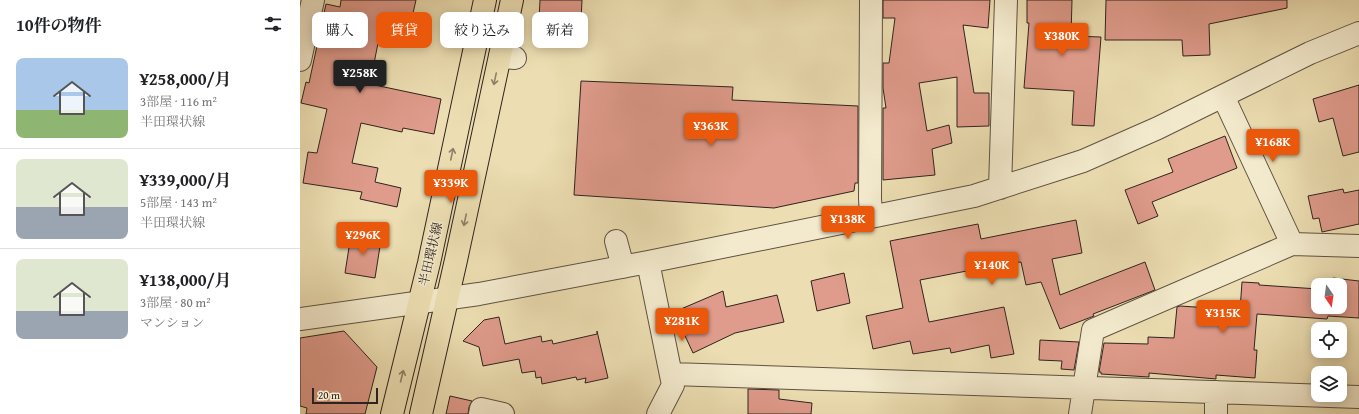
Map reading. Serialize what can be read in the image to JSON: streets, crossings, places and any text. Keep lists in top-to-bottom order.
{
  "streets": {
    "main road": ["半田環状線"]
  },
  "scale_bar": "20 m",
  "north": "bottom",
  "page": {
    "heading": "10件の物件",
    "chip": [
      "購入",
      "賃貸",
      "絞り込み",
      "新着"
    ],
    "price": [
      "¥380K",
      "¥258K",
      "¥363K",
      "¥168K",
      "¥339K",
      "¥138K",
      "¥296K",
      "¥140K",
      "¥315K",
      "¥281K"
    ],
    "list": [
      {
        "name": "¥258,000/月",
        "note": "3部屋 · 116 m² · 半田環状線"
      },
      {
        "name": "¥339,000/月",
        "note": "5部屋 · 143 m² · 半田環状線"
      },
      {
        "name": "¥138,000/月",
        "note": "3部屋 · 80 m² · マンション"
      }
    ],
    "scale": "20 m"
  }
}
